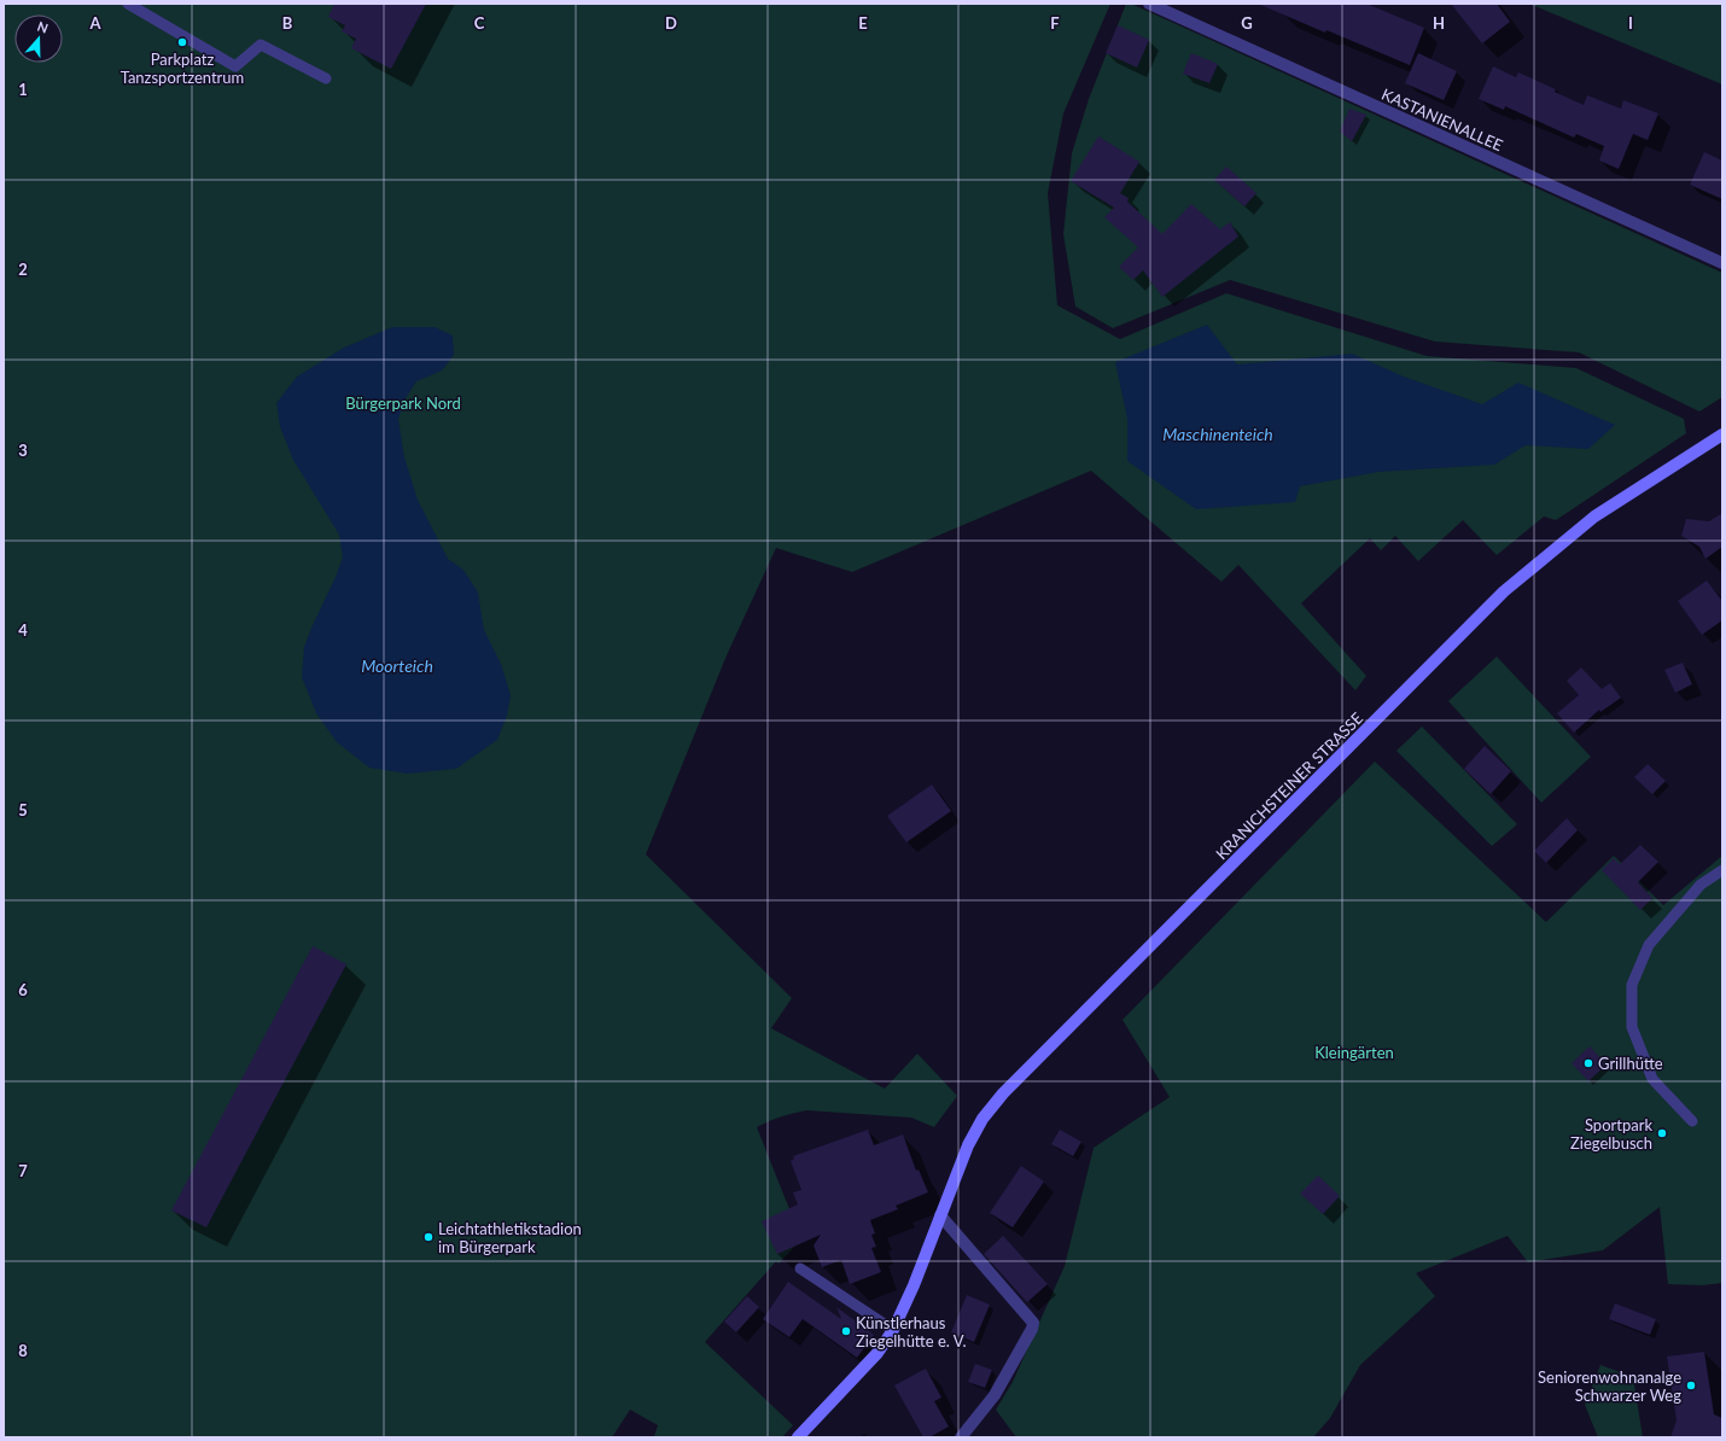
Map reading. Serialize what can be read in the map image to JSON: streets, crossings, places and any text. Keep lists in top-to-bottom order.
{
  "streets": {
    "main road": ["KRANICHSTEINER STRASSE"],
    "street": ["KASTANIENALLEE"]
  },
  "water": ["Maschinenteich", "Moorteich"],
  "parks": ["Bürgerpark Nord", "Kleingärten"],
  "places": [
    "Parkplatz Tanzsportzentrum",
    "Grillhütte",
    "Sportpark Ziegelbusch",
    "Leichtathletikstadion im Bürgerpark",
    "Künstlerhaus Ziegelhütte e. V.",
    "Seniorenwohnanalge Schwarzer Weg"
  ],
  "north": "top",
  "grid": {
    "columns": [
      "A",
      "B",
      "C",
      "D",
      "E",
      "F",
      "G",
      "H",
      "I"
    ],
    "rows": [
      "1",
      "2",
      "3",
      "4",
      "5",
      "6",
      "7",
      "8"
    ]
  }
}
